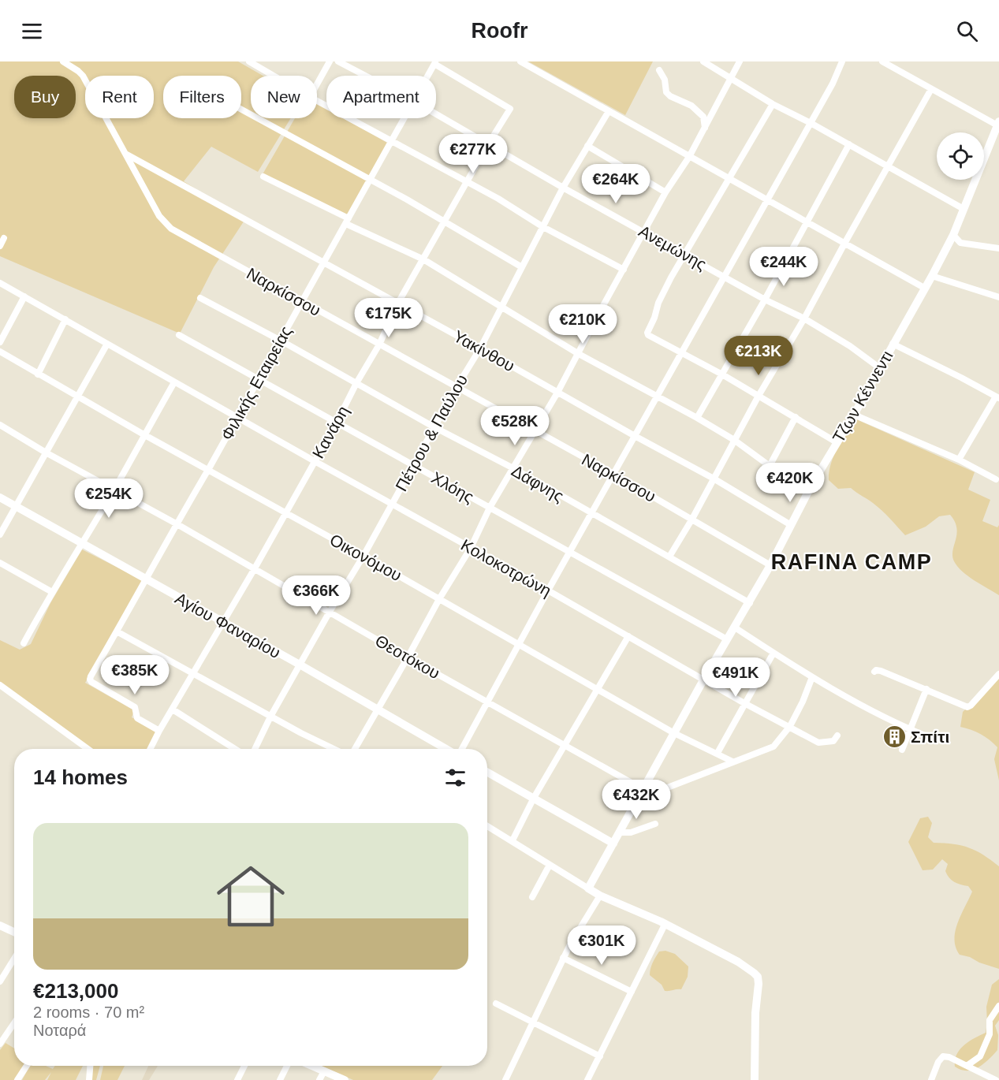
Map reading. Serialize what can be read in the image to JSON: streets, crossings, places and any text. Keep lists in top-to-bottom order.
{
  "streets": {
    "street": [
      "Ανεμώνης",
      "Ναρκίσσου",
      "Υακίνθου",
      "Φιλικής Εταιρείας",
      "Τζων Κέννεντι",
      "Κανάρη",
      "Πέτρου & Παύλου",
      "Δάφνης",
      "Χλόης",
      "Οικονόμου",
      "Κολοκοτρώνη",
      "Αγίου Φαναρίου",
      "Θεοτόκου"
    ]
  },
  "crossings": [
    ["Ανεμώνης", "Τζων Κέννεντι"],
    ["Ανεμώνης", "Κανάρη"],
    ["Ανεμώνης", "Πέτρου & Παύλου"],
    ["Ναρκίσσου", "Υακίνθου"],
    ["Ναρκίσσου", "Φιλικής Εταιρείας"],
    ["Ναρκίσσου", "Τζων Κέννεντι"],
    ["Ναρκίσσου", "Κανάρη"],
    ["Ναρκίσσου", "Πέτρου & Παύλου"],
    ["Υακίνθου", "Φιλικής Εταιρείας"],
    ["Υακίνθου", "Τζων Κέννεντι"],
    ["Υακίνθου", "Κανάρη"],
    ["Υακίνθου", "Πέτρου & Παύλου"],
    ["Φιλικής Εταιρείας", "Κανάρη"],
    ["Φιλικής Εταιρείας", "Δάφνης"],
    ["Φιλικής Εταιρείας", "Χλόης"],
    ["Φιλικής Εταιρείας", "Οικονόμου"],
    ["Φιλικής Εταιρείας", "Κολοκοτρώνη"],
    ["Φιλικής Εταιρείας", "Αγίου Φαναρίου"],
    ["Φιλικής Εταιρείας", "Θεοτόκου"],
    ["Τζων Κέννεντι", "Δάφνης"],
    ["Τζων Κέννεντι", "Χλόης"],
    ["Τζων Κέννεντι", "Οικονόμου"],
    ["Τζων Κέννεντι", "Κολοκοτρώνη"],
    ["Τζων Κέννεντι", "Θεοτόκου"],
    ["Κανάρη", "Δάφνης"],
    ["Κανάρη", "Χλόης"],
    ["Κανάρη", "Οικονόμου"],
    ["Κανάρη", "Κολοκοτρώνη"],
    ["Κανάρη", "Αγίου Φαναρίου"],
    ["Κανάρη", "Θεοτόκου"],
    ["Πέτρου & Παύλου", "Δάφνης"],
    ["Πέτρου & Παύλου", "Χλόης"],
    ["Πέτρου & Παύλου", "Οικονόμου"],
    ["Πέτρου & Παύλου", "Κολοκοτρώνη"],
    ["Πέτρου & Παύλου", "Αγίου Φαναρίου"],
    ["Πέτρου & Παύλου", "Θεοτόκου"]
  ],
  "districts": ["RAFINA CAMP"],
  "places": {
    "building": ["Σπίτι"]
  },
  "page": {
    "header": "Roofr",
    "chip": [
      "Buy",
      "Rent",
      "Filters",
      "New",
      "Apartment"
    ],
    "price": [
      "€277K",
      "€264K",
      "€244K",
      "€175K",
      "€210K",
      "€213K",
      "€528K",
      "€420K",
      "€254K",
      "€366K",
      "€385K",
      "€491K",
      "€432K",
      "€301K"
    ],
    "heading": "14 homes",
    "list": [
      {
        "name": "€213,000",
        "note": "2 rooms · 70 m² · Νοταρά"
      }
    ]
  }
}
